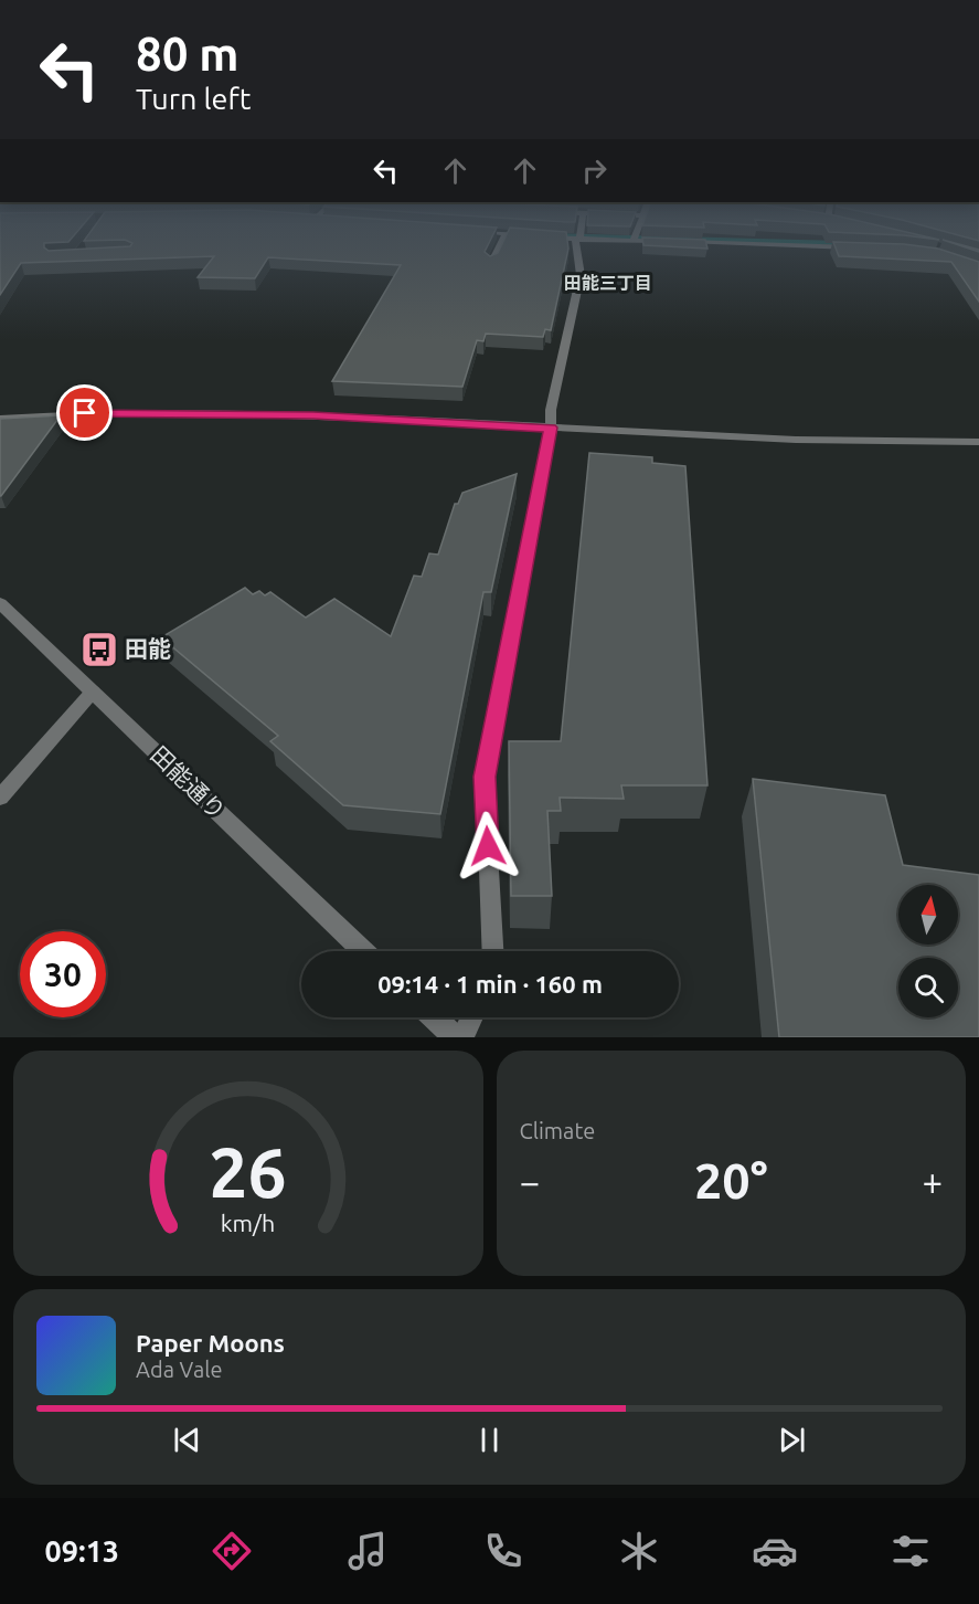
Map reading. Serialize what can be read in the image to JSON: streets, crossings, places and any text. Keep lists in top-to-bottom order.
{
  "streets": {
    "street": ["田能通り"]
  },
  "districts": ["田能三丁目"],
  "places": {
    "bus stop": ["田能"]
  },
  "north": "top",
  "page": {
    "turn": ["80 m", "Turn left"],
    "limit": "30",
    "trip": "09:14 · 1 min · 160 m",
    "tile": "Climate",
    "heat": ["−", "20°", "+"],
    "song": ["Paper Moons", "Ada Vale"],
    "tabs": "09:13",
    "gauge": ["26", "km/h"]
  }
}
